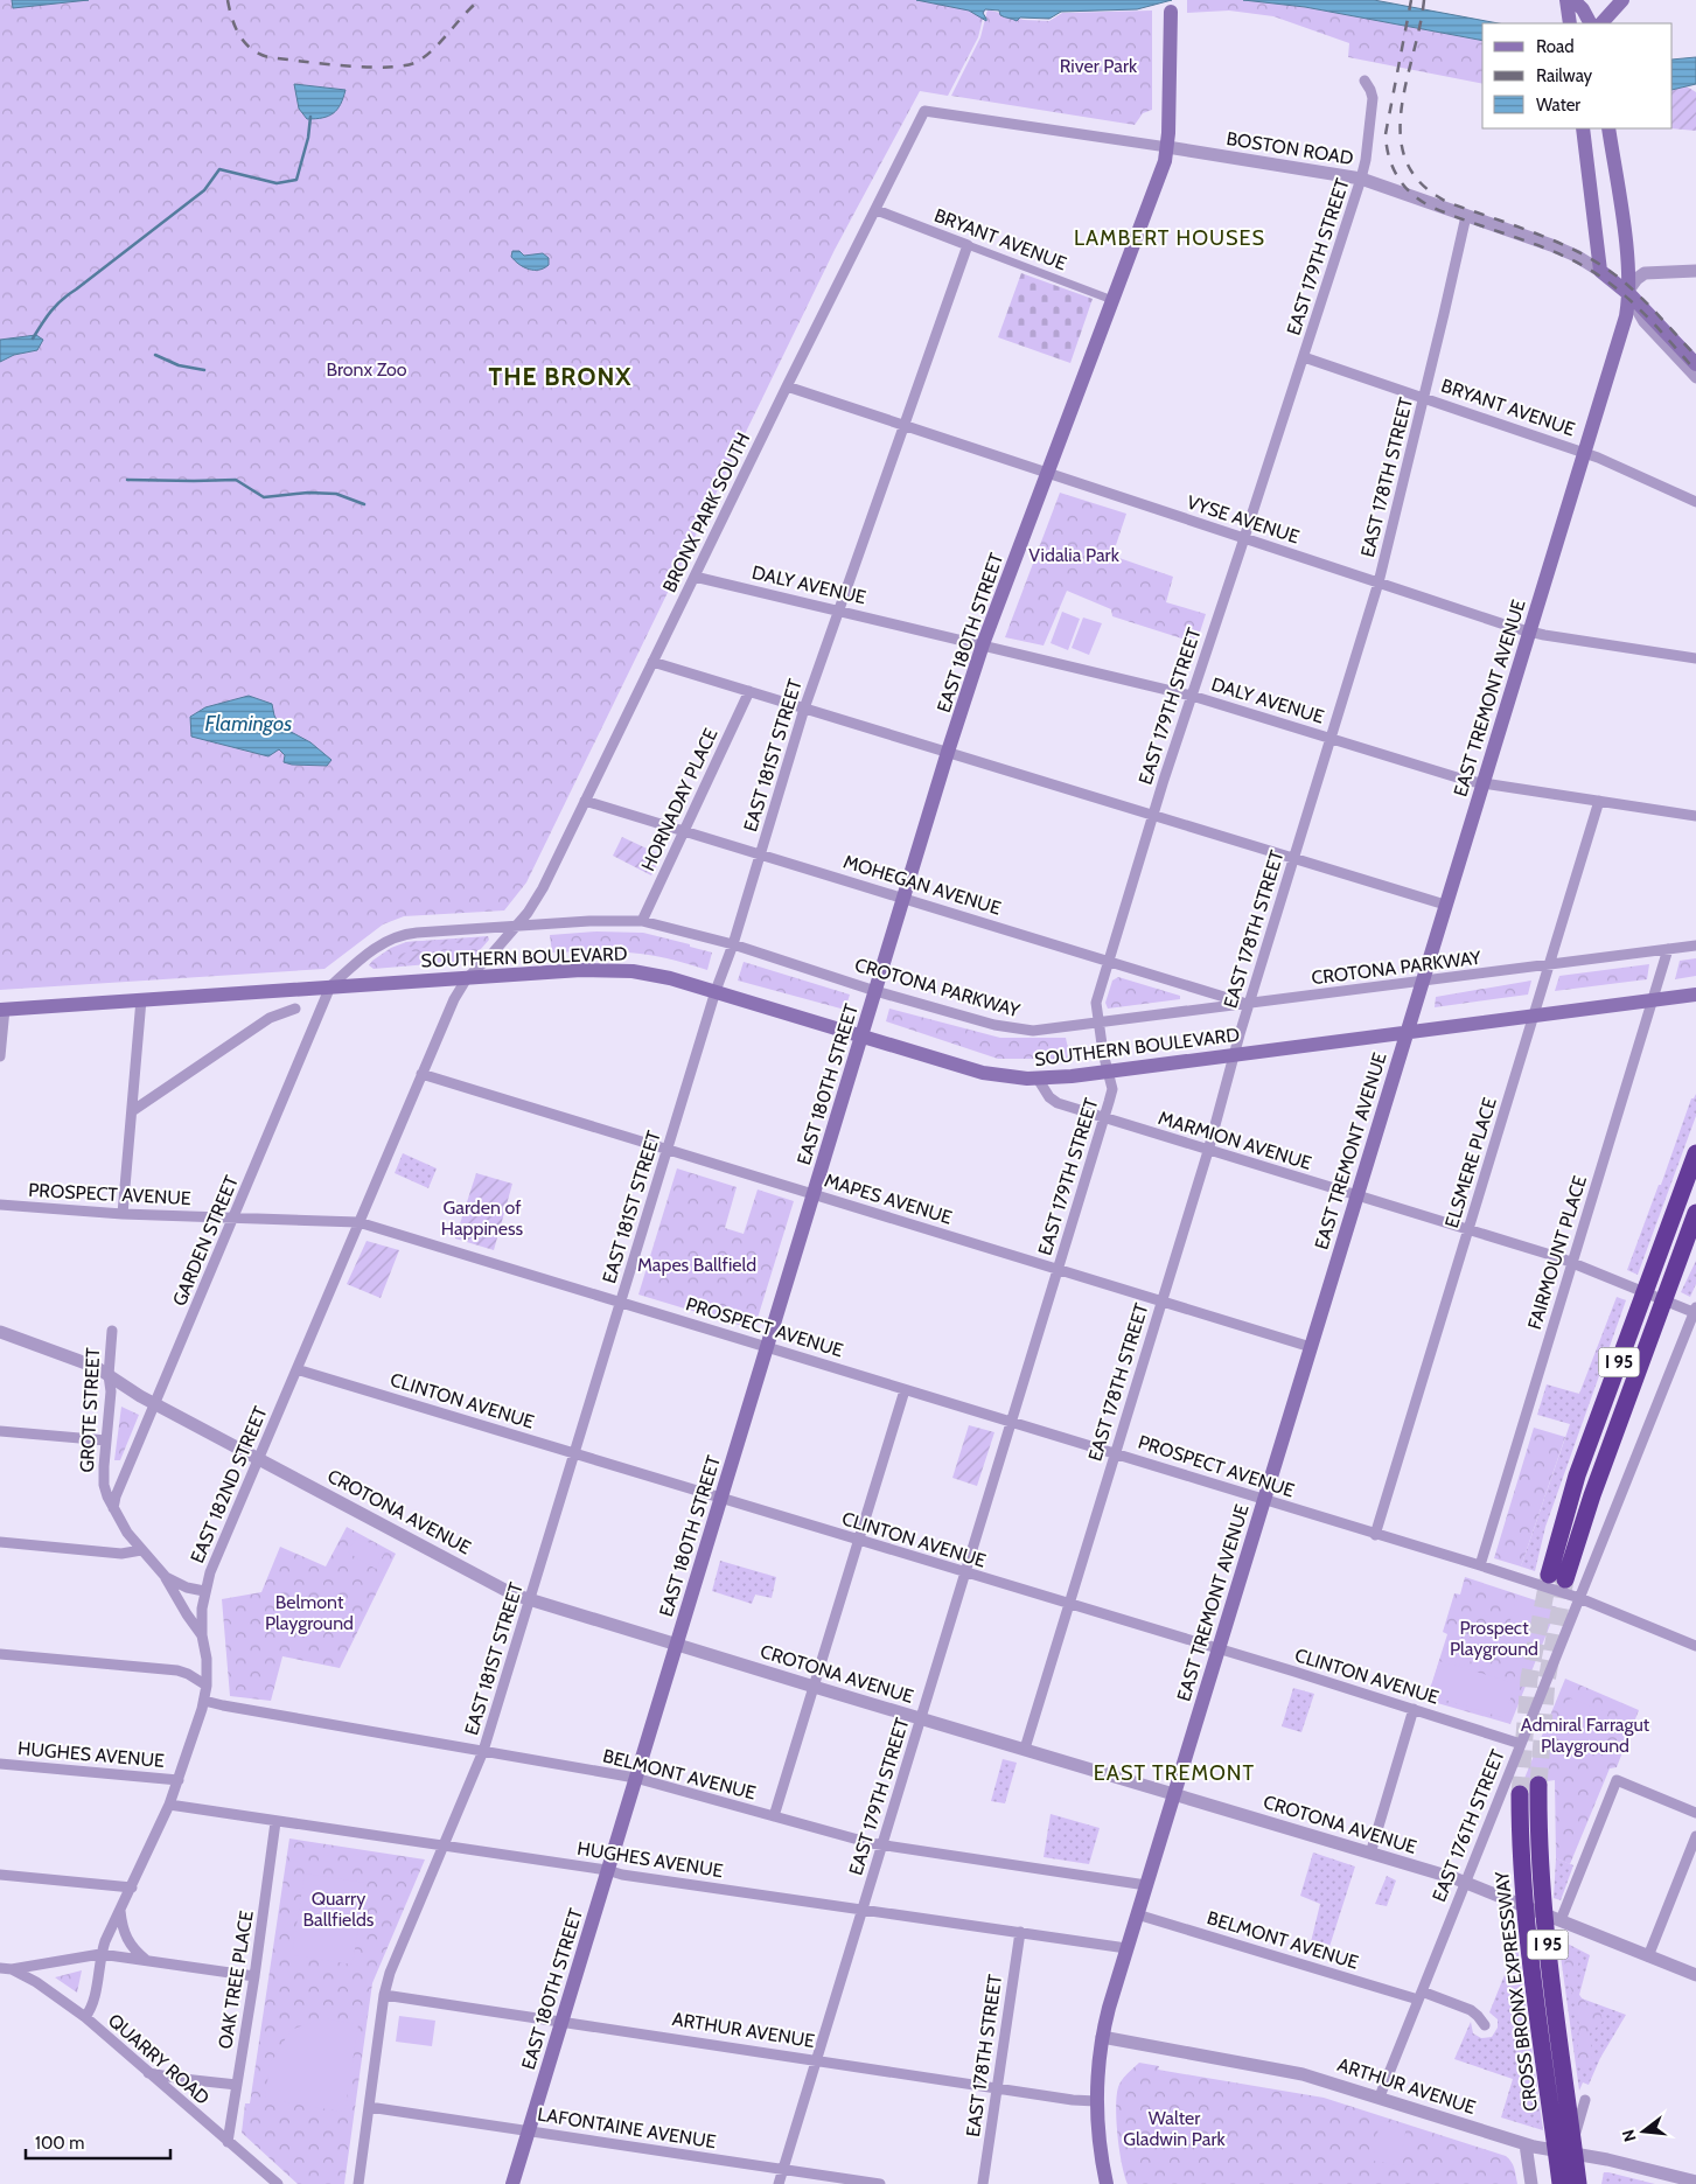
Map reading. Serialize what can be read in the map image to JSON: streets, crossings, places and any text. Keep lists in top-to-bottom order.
{
  "streets": {
    "highway": ["I 95", "CROSS BRONX EXPRESSWAY"],
    "main road": [
      "BOSTON ROAD",
      "EAST 180TH STREET",
      "EAST TREMONT AVENUE",
      "SOUTHERN BOULEVARD"
    ],
    "street": [
      "BRYANT AVENUE",
      "EAST 179TH STREET",
      "EAST 178TH STREET",
      "BRONX PARK SOUTH",
      "VYSE AVENUE",
      "DALY AVENUE",
      "EAST 181ST STREET",
      "HORNADAY PLACE",
      "MOHEGAN AVENUE",
      "CROTONA PARKWAY",
      "MARMION AVENUE",
      "ELSMERE PLACE",
      "PROSPECT AVENUE",
      "MAPES AVENUE",
      "GARDEN STREET",
      "FAIRMOUNT PLACE",
      "CLINTON AVENUE",
      "GROTE STREET",
      "EAST 182ND STREET",
      "CROTONA AVENUE",
      "HUGHES AVENUE",
      "BELMONT AVENUE",
      "EAST 176TH STREET",
      "OAK TREE PLACE",
      "ARTHUR AVENUE",
      "QUARRY ROAD",
      "LAFONTAINE AVENUE"
    ]
  },
  "crossings": [
    ["BOSTON ROAD", "EAST 179TH STREET"],
    ["BOSTON ROAD", "EAST 178TH STREET"],
    ["BOSTON ROAD", "BRONX PARK SOUTH"],
    ["BOSTON ROAD", "EAST 180TH STREET"],
    ["BOSTON ROAD", "EAST TREMONT AVENUE"],
    ["BRYANT AVENUE", "EAST 179TH STREET"],
    ["BRYANT AVENUE", "EAST 178TH STREET"],
    ["BRYANT AVENUE", "BRONX PARK SOUTH"],
    ["BRYANT AVENUE", "EAST 180TH STREET"],
    ["BRYANT AVENUE", "EAST TREMONT AVENUE"],
    ["BRYANT AVENUE", "EAST 181ST STREET"],
    ["EAST 179TH STREET", "VYSE AVENUE"],
    ["EAST 179TH STREET", "DALY AVENUE"],
    ["EAST 179TH STREET", "MOHEGAN AVENUE"],
    ["EAST 179TH STREET", "SOUTHERN BOULEVARD"],
    ["EAST 179TH STREET", "CROTONA PARKWAY"],
    ["EAST 179TH STREET", "MARMION AVENUE"],
    ["EAST 179TH STREET", "PROSPECT AVENUE"],
    ["EAST 179TH STREET", "MAPES AVENUE"],
    ["EAST 179TH STREET", "CLINTON AVENUE"],
    ["EAST 179TH STREET", "CROTONA AVENUE"],
    ["EAST 179TH STREET", "HUGHES AVENUE"],
    ["EAST 179TH STREET", "BELMONT AVENUE"],
    ["EAST 179TH STREET", "ARTHUR AVENUE"],
    ["EAST 179TH STREET", "LAFONTAINE AVENUE"],
    ["EAST 178TH STREET", "VYSE AVENUE"],
    ["EAST 178TH STREET", "DALY AVENUE"],
    ["EAST 178TH STREET", "MOHEGAN AVENUE"],
    ["EAST 178TH STREET", "SOUTHERN BOULEVARD"],
    ["EAST 178TH STREET", "CROTONA PARKWAY"],
    ["EAST 178TH STREET", "MARMION AVENUE"],
    ["EAST 178TH STREET", "PROSPECT AVENUE"],
    ["EAST 178TH STREET", "MAPES AVENUE"],
    ["EAST 178TH STREET", "CLINTON AVENUE"],
    ["EAST 178TH STREET", "CROTONA AVENUE"],
    ["EAST 178TH STREET", "HUGHES AVENUE"],
    ["EAST 178TH STREET", "ARTHUR AVENUE"],
    ["BRONX PARK SOUTH", "VYSE AVENUE"],
    ["BRONX PARK SOUTH", "DALY AVENUE"],
    ["BRONX PARK SOUTH", "MOHEGAN AVENUE"],
    ["BRONX PARK SOUTH", "SOUTHERN BOULEVARD"],
    ["BRONX PARK SOUTH", "CROTONA PARKWAY"],
    ["BRONX PARK SOUTH", "EAST 182ND STREET"],
    ["VYSE AVENUE", "EAST 180TH STREET"],
    ["VYSE AVENUE", "EAST TREMONT AVENUE"],
    ["VYSE AVENUE", "EAST 181ST STREET"],
    ["DALY AVENUE", "EAST 180TH STREET"],
    ["DALY AVENUE", "EAST TREMONT AVENUE"],
    ["DALY AVENUE", "EAST 181ST STREET"],
    ["DALY AVENUE", "ELSMERE PLACE"],
    ["EAST 180TH STREET", "MOHEGAN AVENUE"],
    ["EAST 180TH STREET", "SOUTHERN BOULEVARD"],
    ["EAST 180TH STREET", "CROTONA PARKWAY"],
    ["EAST 180TH STREET", "PROSPECT AVENUE"],
    ["EAST 180TH STREET", "MAPES AVENUE"],
    ["EAST 180TH STREET", "CLINTON AVENUE"],
    ["EAST 180TH STREET", "CROTONA AVENUE"],
    ["EAST 180TH STREET", "HUGHES AVENUE"],
    ["EAST 180TH STREET", "BELMONT AVENUE"],
    ["EAST 180TH STREET", "ARTHUR AVENUE"],
    ["EAST 180TH STREET", "LAFONTAINE AVENUE"],
    ["EAST TREMONT AVENUE", "SOUTHERN BOULEVARD"],
    ["EAST TREMONT AVENUE", "CROTONA PARKWAY"],
    ["EAST TREMONT AVENUE", "MARMION AVENUE"],
    ["EAST TREMONT AVENUE", "PROSPECT AVENUE"],
    ["EAST TREMONT AVENUE", "MAPES AVENUE"],
    ["EAST TREMONT AVENUE", "CLINTON AVENUE"],
    ["EAST TREMONT AVENUE", "CROTONA AVENUE"],
    ["EAST TREMONT AVENUE", "HUGHES AVENUE"],
    ["EAST TREMONT AVENUE", "BELMONT AVENUE"],
    ["EAST TREMONT AVENUE", "ARTHUR AVENUE"],
    ["EAST 181ST STREET", "MOHEGAN AVENUE"],
    ["EAST 181ST STREET", "SOUTHERN BOULEVARD"],
    ["EAST 181ST STREET", "CROTONA PARKWAY"],
    ["EAST 181ST STREET", "PROSPECT AVENUE"],
    ["EAST 181ST STREET", "MAPES AVENUE"],
    ["EAST 181ST STREET", "CLINTON AVENUE"],
    ["EAST 181ST STREET", "CROTONA AVENUE"],
    ["EAST 181ST STREET", "HUGHES AVENUE"],
    ["EAST 181ST STREET", "BELMONT AVENUE"],
    ["EAST 181ST STREET", "ARTHUR AVENUE"],
    ["EAST 181ST STREET", "LAFONTAINE AVENUE"],
    ["HORNADAY PLACE", "MOHEGAN AVENUE"],
    ["HORNADAY PLACE", "CROTONA PARKWAY"],
    ["MOHEGAN AVENUE", "CROTONA PARKWAY"],
    ["SOUTHERN BOULEVARD", "CROTONA PARKWAY"],
    ["SOUTHERN BOULEVARD", "MARMION AVENUE"],
    ["SOUTHERN BOULEVARD", "ELSMERE PLACE"],
    ["SOUTHERN BOULEVARD", "GARDEN STREET"],
    ["SOUTHERN BOULEVARD", "FAIRMOUNT PLACE"],
    ["SOUTHERN BOULEVARD", "EAST 182ND STREET"],
    ["CROTONA PARKWAY", "ELSMERE PLACE"],
    ["CROTONA PARKWAY", "GARDEN STREET"],
    ["CROTONA PARKWAY", "FAIRMOUNT PLACE"],
    ["MARMION AVENUE", "ELSMERE PLACE"],
    ["MARMION AVENUE", "FAIRMOUNT PLACE"],
    ["MARMION AVENUE", "EAST 176TH STREET"],
    ["ELSMERE PLACE", "PROSPECT AVENUE"],
    ["PROSPECT AVENUE", "GARDEN STREET"],
    ["PROSPECT AVENUE", "FAIRMOUNT PLACE"],
    ["PROSPECT AVENUE", "EAST 182ND STREET"],
    ["PROSPECT AVENUE", "EAST 176TH STREET"],
    ["MAPES AVENUE", "EAST 182ND STREET"],
    ["GARDEN STREET", "GROTE STREET"],
    ["GARDEN STREET", "CROTONA AVENUE"],
    ["CLINTON AVENUE", "EAST 182ND STREET"],
    ["CLINTON AVENUE", "EAST 176TH STREET"],
    ["GROTE STREET", "EAST 182ND STREET"],
    ["GROTE STREET", "CROTONA AVENUE"],
    ["EAST 182ND STREET", "CROTONA AVENUE"],
    ["EAST 182ND STREET", "HUGHES AVENUE"],
    ["EAST 182ND STREET", "BELMONT AVENUE"],
    ["EAST 182ND STREET", "QUARRY ROAD"],
    ["CROTONA AVENUE", "EAST 176TH STREET"],
    ["HUGHES AVENUE", "OAK TREE PLACE"],
    ["BELMONT AVENUE", "EAST 176TH STREET"],
    ["EAST 176TH STREET", "ARTHUR AVENUE"],
    ["OAK TREE PLACE", "QUARRY ROAD"]
  ],
  "districts": ["LAMBERT HOUSES", "THE BRONX", "EAST TREMONT"],
  "water": ["Flamingos"],
  "parks": [
    "River Park",
    "Bronx Zoo",
    "Vidalia Park",
    "Garden of Happiness",
    "Mapes Ballfield",
    "Belmont Playground",
    "Prospect Playground",
    "Admiral Farragut Playground",
    "Quarry Ballfields",
    "Walter Gladwin Park"
  ],
  "legend": ["Road", "Railway", "Water"],
  "scale_bar": "100 m",
  "north": "left"
}
